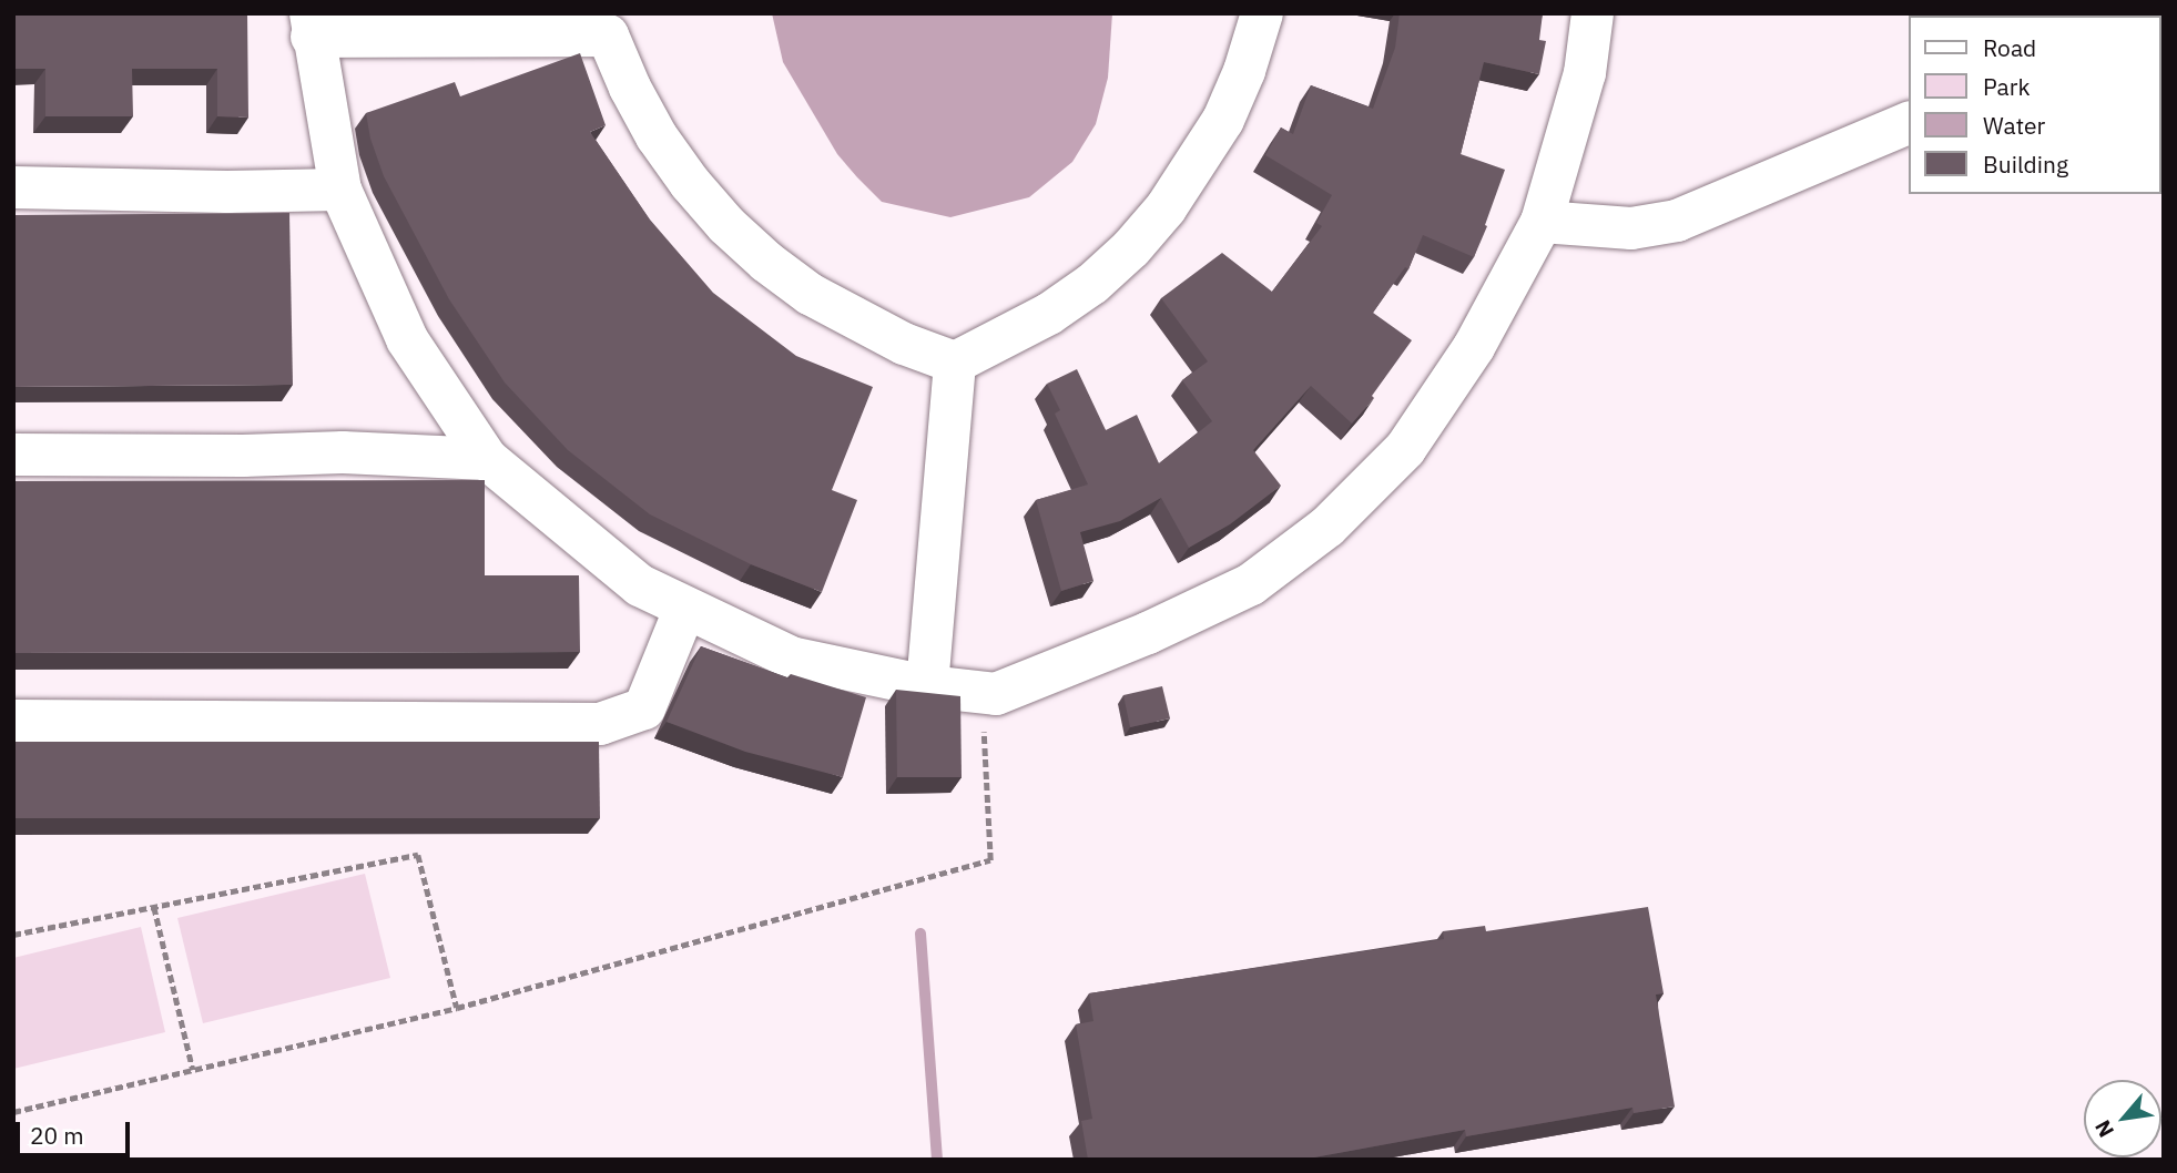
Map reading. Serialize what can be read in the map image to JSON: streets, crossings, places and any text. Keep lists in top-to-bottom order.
{
  "legend": [
    "Road",
    "Park",
    "Water",
    "Building"
  ],
  "scale_bar": "20 m",
  "north": "bottom left"
}
